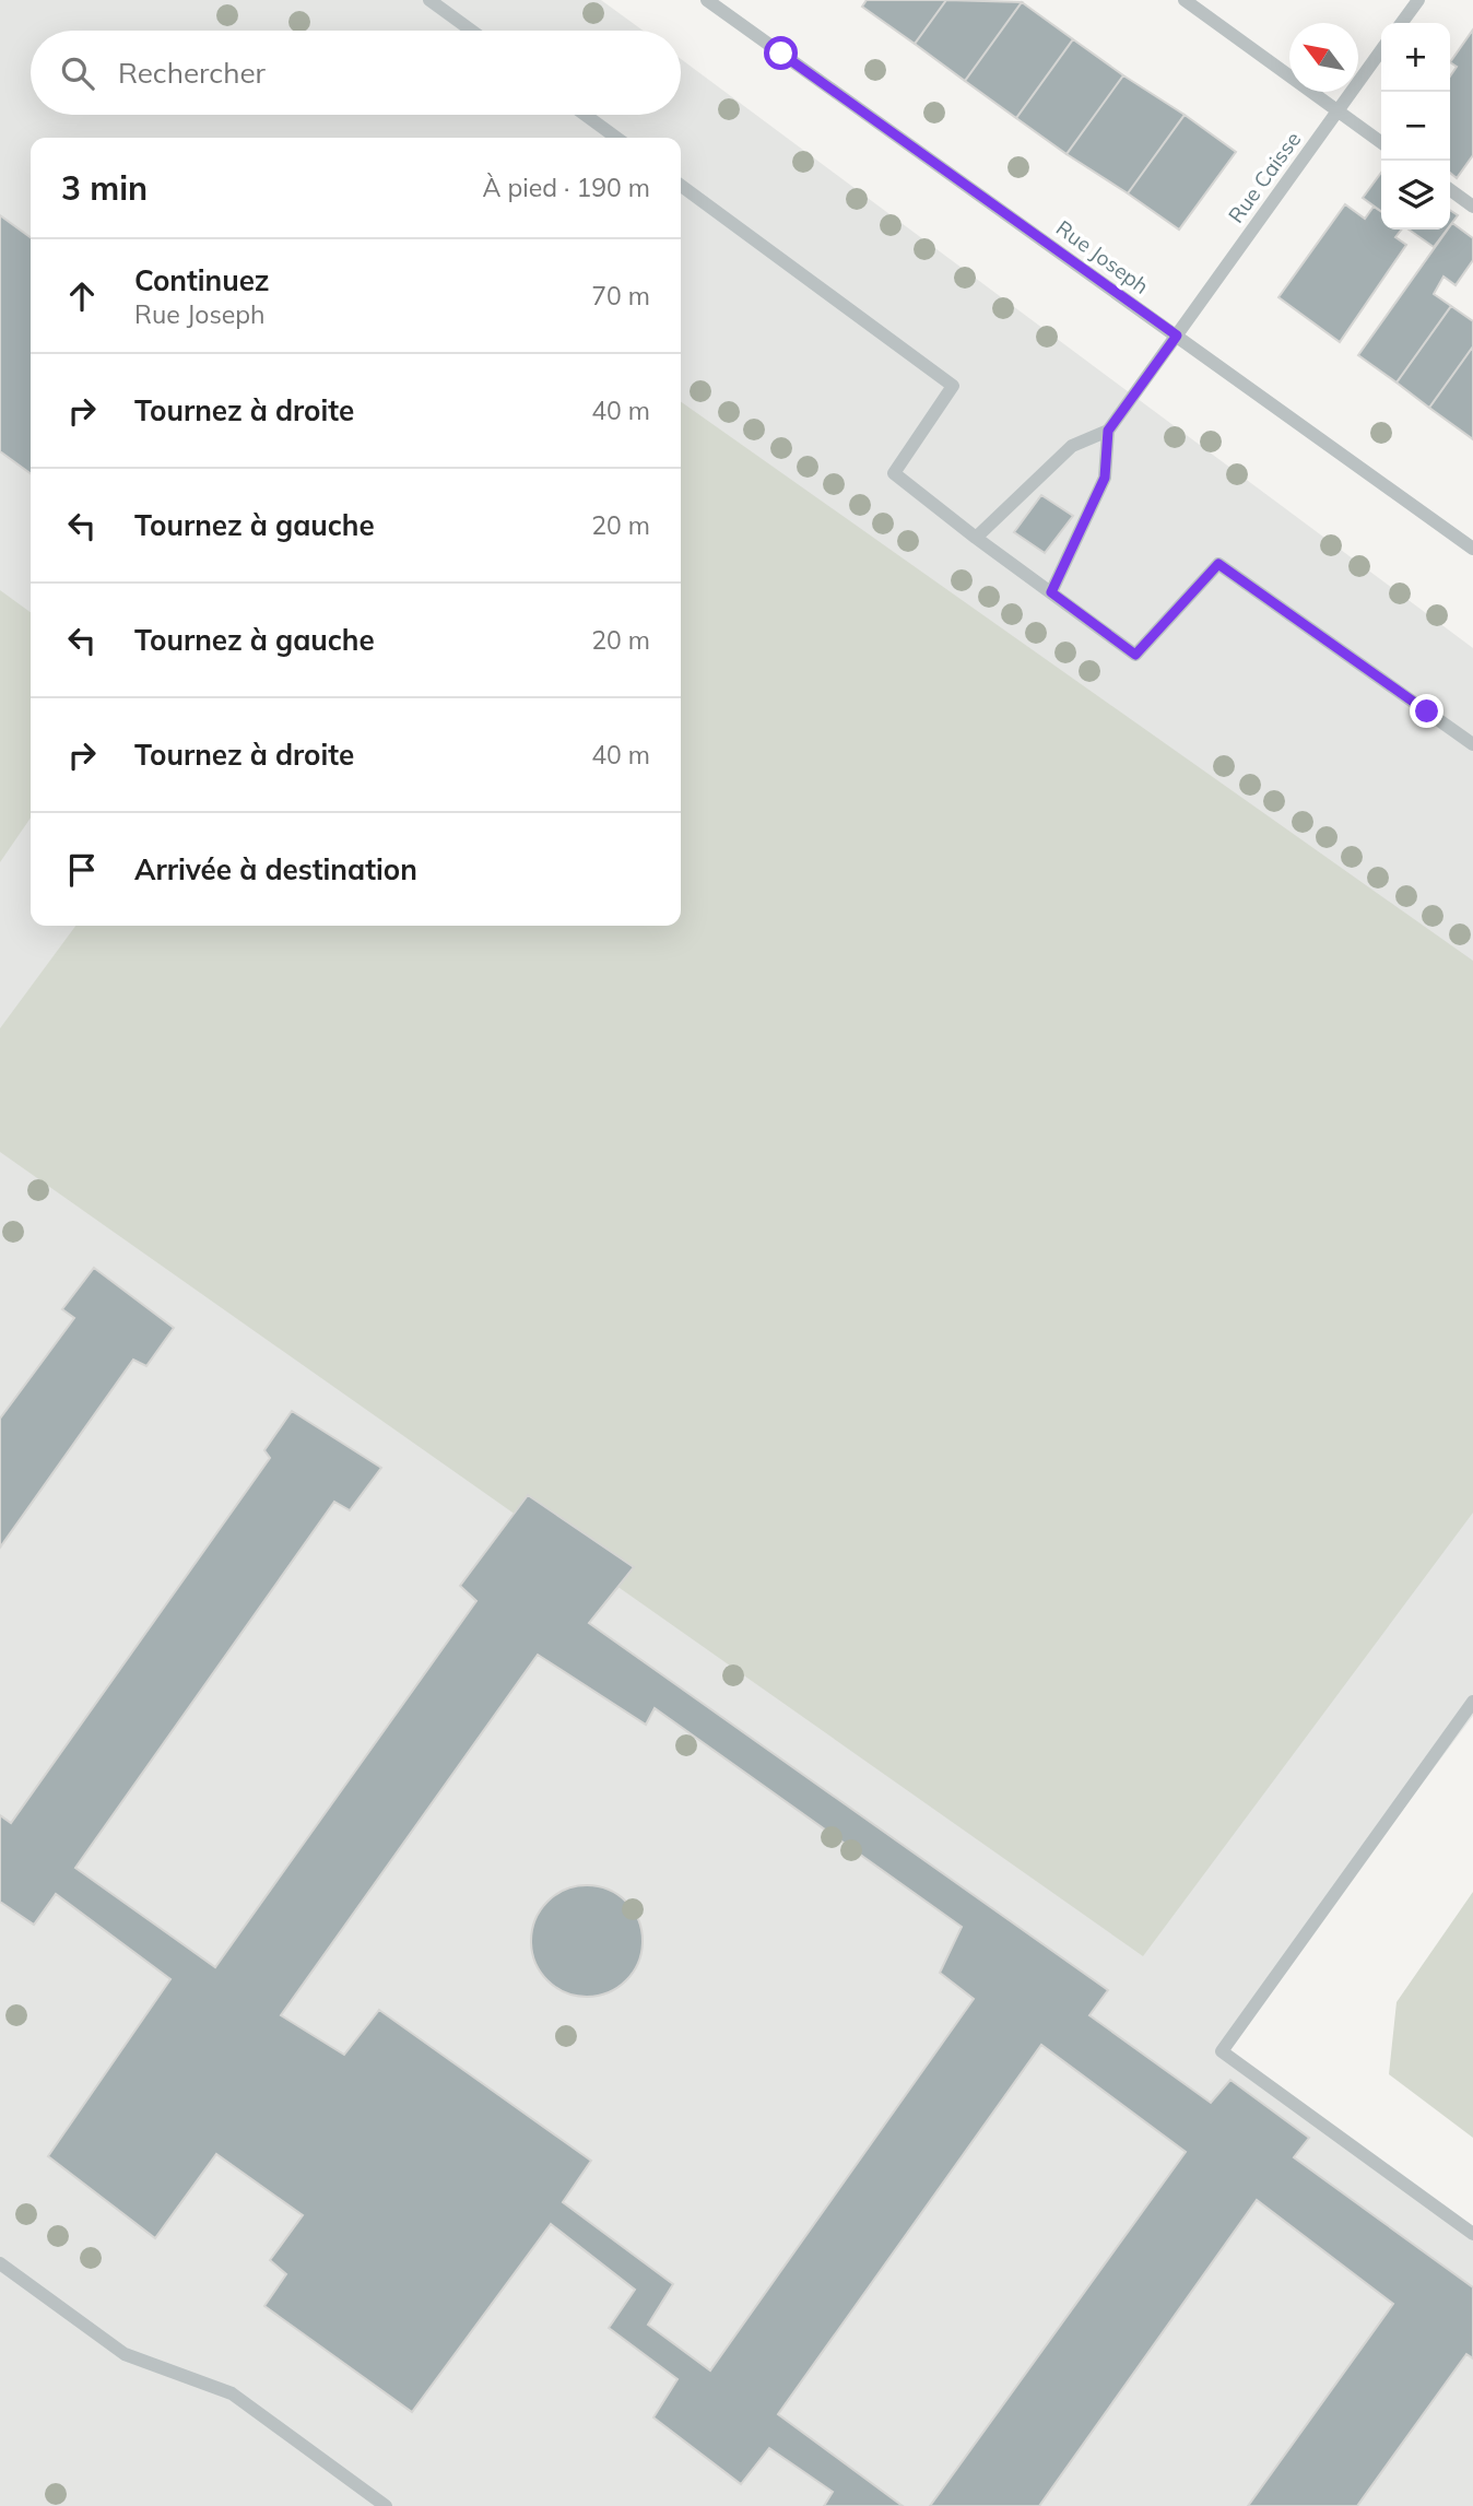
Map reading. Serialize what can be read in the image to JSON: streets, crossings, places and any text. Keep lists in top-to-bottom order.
{
  "streets": {
    "street": ["Rue Caisse", "Rue Joseph"]
  },
  "crossings": [
    ["Rue Caisse", "Rue Joseph"]
  ],
  "north": "top left",
  "page": {
    "map_buttons": ["+", "−"],
    "search": "Rechercher",
    "heading": ["3 min", "À pied · 190 m"],
    "list": [
      ["Continuez", "Rue Joseph", "70 m"],
      ["Tournez à droite", "40 m"],
      ["Tournez à gauche", "20 m"],
      ["Tournez à gauche", "20 m"],
      ["Tournez à droite", "40 m"],
      "Arrivée à destination"
    ]
  }
}
